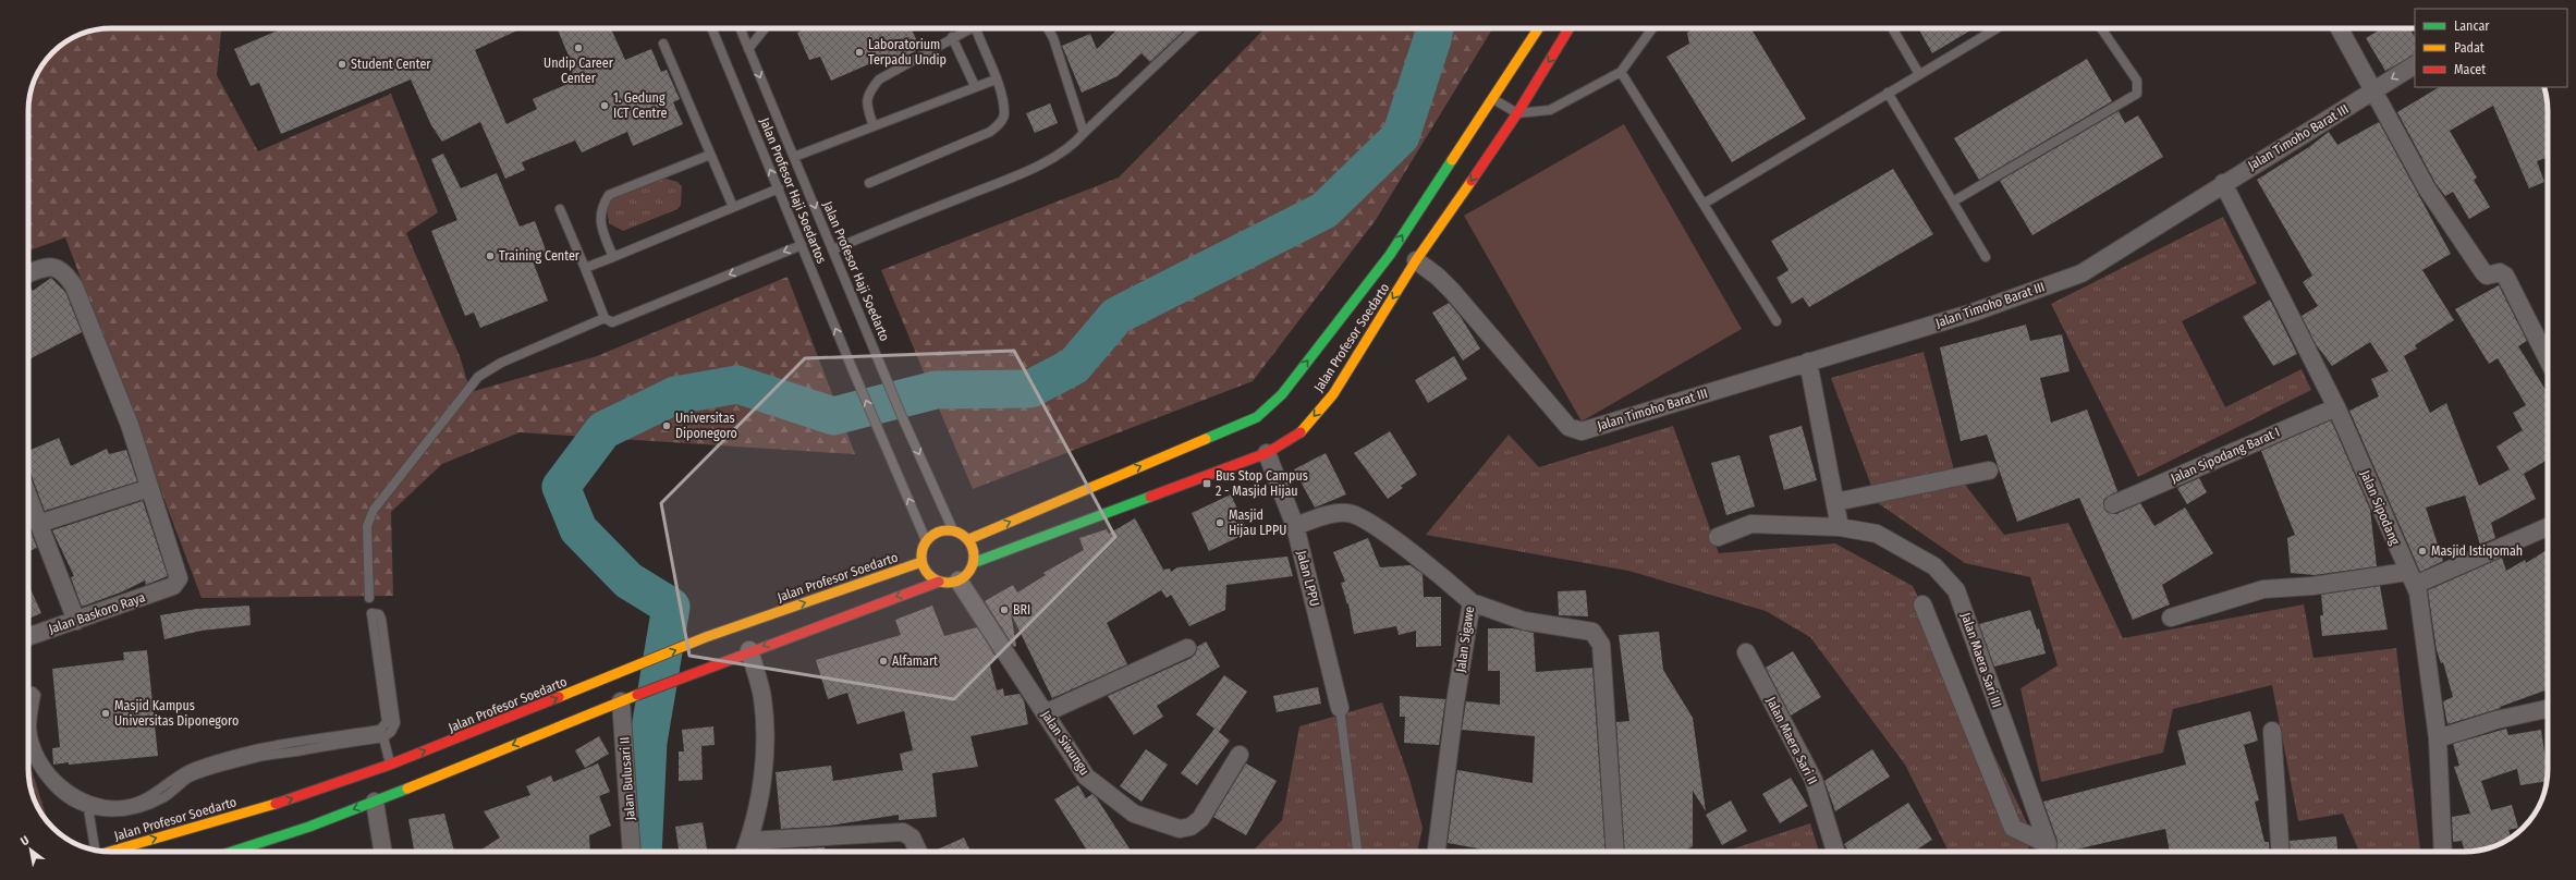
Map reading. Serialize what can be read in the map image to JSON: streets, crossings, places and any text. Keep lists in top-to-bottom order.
{
  "streets": {
    "street": [
      "Jalan Timoho Barat III",
      "Jalan Profesor Soedarto",
      "Jalan Sipodang Barat I",
      "Jalan Sipodang",
      "Jalan LPPU",
      "Jalan Baskoro Raya",
      "Jalan Sigawe",
      "Jalan Maera Sari III",
      "Jalan Maera Sari II",
      "Jalan Siwungu",
      "Jalan Bulusari II"
    ],
    "lane": ["Jalan Profesor Haji Soedartos", "Jalan Profesor Haji Soedarto"]
  },
  "crossings": [
    ["Jalan Timoho Barat III", "Jalan Profesor Soedarto"],
    ["Jalan Timoho Barat III", "Jalan Sipodang"],
    ["Jalan Profesor Haji Soedartos", "Jalan Profesor Haji Soedarto"],
    ["Jalan Profesor Haji Soedartos", "Jalan Profesor Soedarto"],
    ["Jalan Profesor Haji Soedartos", "Jalan Siwungu"],
    ["Jalan Profesor Haji Soedarto", "Jalan Profesor Soedarto"],
    ["Jalan Profesor Haji Soedarto", "Jalan Siwungu"],
    ["Jalan Profesor Soedarto", "Jalan LPPU"],
    ["Jalan Profesor Soedarto", "Jalan Siwungu"],
    ["Jalan Sipodang Barat I", "Jalan Sipodang"],
    ["Jalan LPPU", "Jalan Sigawe"]
  ],
  "one_way": ["Jalan Profesor Haji Soedarto"],
  "places": {
    "other": [
      "Undip Career Center",
      "Laboratorium Terpadu Undip",
      "Student Center",
      "1. Gedung ICT Centre",
      "Training Center",
      "Universitas Diponegoro",
      "Masjid Hijau LPPU",
      "Masjid Istiqomah",
      "BRI",
      "Alfamart",
      "Masjid Kampus Universitas Diponegoro"
    ],
    "transit": ["Bus Stop Campus 2 - Masjid Hijau"]
  },
  "legend": ["Lancar", "Padat", "Macet"],
  "north": "top left"
}
